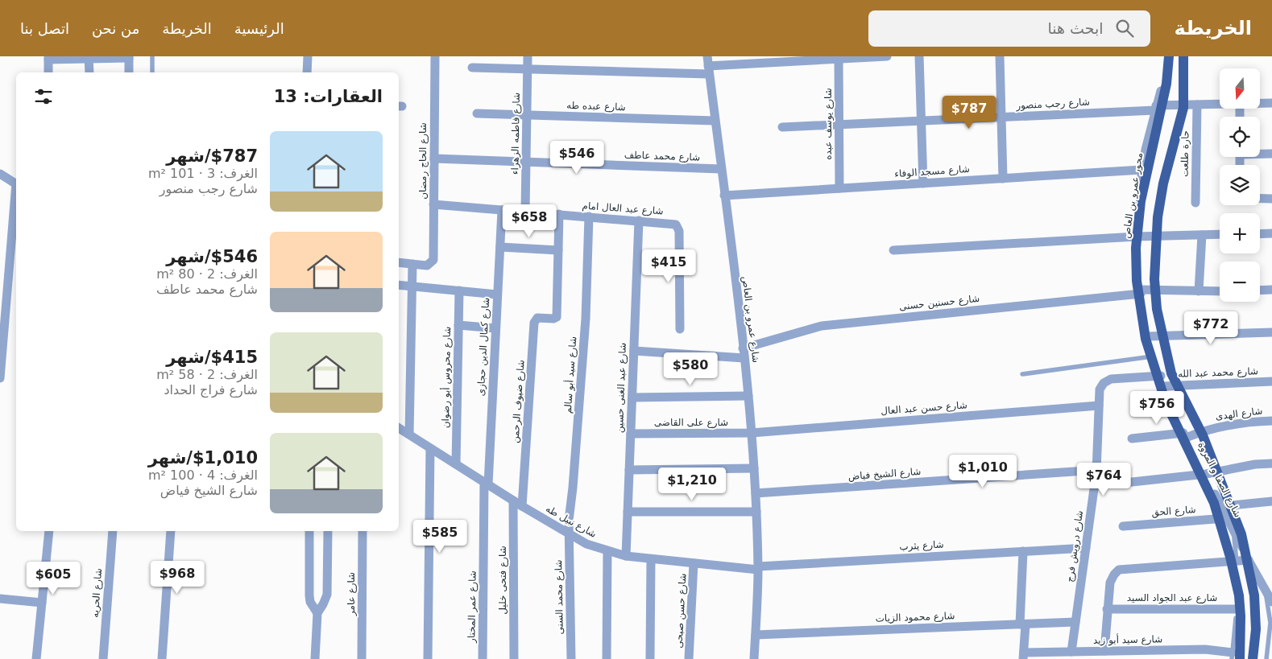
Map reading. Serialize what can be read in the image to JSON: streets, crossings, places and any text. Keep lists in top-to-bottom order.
{
  "streets": {
    "main road": ["محور عمرو بن العاص"],
    "street": [
      "شارع رجب منصور",
      "شارع عبده طه",
      "شارع يوسف عبده",
      "شارع فاطمه الزهراء",
      "حارة طلعت",
      "شارع محمد عاطف",
      "شارع الحاج رمضان",
      "شارع مسجد الوفاء",
      "شارع عبد العال امام",
      "شارع حسنين حسنى",
      "شارع عمرو بن العاص",
      "شارع كمال الدين حجازى",
      "شارع محمد عبد الله",
      "شارع سيد أبو سالم",
      "شارع محروس أبو رضوان",
      "شارع عبد الغنى حسين",
      "شارع ضيوف الرحمن",
      "شارع حسن عبد العال",
      "شارع الهدى",
      "شارع على القاضى",
      "شارع الشيخ فياض",
      "شارع الصفا و المروة",
      "شارع الحق",
      "شارع نبيل طه",
      "شارع يثرب",
      "شارع درويش فرج",
      "شارع فتحى خليل",
      "شارع الحريه",
      "شارع عامر",
      "شارع محمد السنى",
      "شارع عبد الجواد السيد",
      "شارع عمر المختار",
      "شارع حسن صبحى",
      "شارع محمود الزيات",
      "شارع سيد أبو زيد"
    ]
  },
  "crossings": [
    ["شارع رجب منصور", "شارع يوسف عبده"],
    ["شارع رجب منصور", "حارة طلعت"],
    ["شارع رجب منصور", "شارع الصفا و المروة"],
    ["شارع عبده طه", "شارع فاطمه الزهراء"],
    ["شارع عبده طه", "شارع عمرو بن العاص"],
    ["شارع يوسف عبده", "شارع مسجد الوفاء"],
    ["شارع فاطمه الزهراء", "شارع محمد عاطف"],
    ["شارع فاطمه الزهراء", "شارع عبد العال امام"],
    ["شارع محمد عاطف", "شارع الحاج رمضان"],
    ["شارع محمد عاطف", "شارع عمرو بن العاص"],
    ["شارع الحاج رمضان", "شارع عبد العال امام"],
    ["شارع مسجد الوفاء", "شارع عمرو بن العاص"],
    ["شارع مسجد الوفاء", "شارع الصفا و المروة"],
    ["محور عمرو بن العاص", "شارع سيد أبو زيد"],
    ["شارع عبد العال امام", "شارع كمال الدين حجازى"],
    ["شارع عبد العال امام", "شارع سيد أبو سالم"],
    ["شارع عبد العال امام", "شارع عبد الغنى حسين"],
    ["شارع حسنين حسنى", "شارع عمرو بن العاص"],
    ["شارع حسنين حسنى", "شارع الصفا و المروة"],
    ["شارع عمرو بن العاص", "شارع حسن عبد العال"],
    ["شارع عمرو بن العاص", "شارع على القاضى"],
    ["شارع عمرو بن العاص", "شارع الشيخ فياض"],
    ["شارع عمرو بن العاص", "شارع نبيل طه"],
    ["شارع عمرو بن العاص", "شارع يثرب"],
    ["شارع عمرو بن العاص", "شارع محمود الزيات"],
    ["شارع كمال الدين حجازى", "شارع نبيل طه"],
    ["شارع كمال الدين حجازى", "شارع عمر المختار"],
    ["شارع محمد عبد الله", "شارع الصفا و المروة"],
    ["شارع سيد أبو سالم", "شارع نبيل طه"],
    ["شارع سيد أبو سالم", "شارع محمد السنى"],
    ["شارع محروس أبو رضوان", "شارع نبيل طه"],
    ["شارع عبد الغنى حسين", "شارع على القاضى"],
    ["شارع عبد الغنى حسين", "شارع نبيل طه"],
    ["شارع ضيوف الرحمن", "شارع نبيل طه"],
    ["شارع حسن عبد العال", "شارع على القاضى"],
    ["شارع حسن عبد العال", "شارع درويش فرج"],
    ["شارع الهدى", "شارع الصفا و المروة"],
    ["شارع الشيخ فياض", "شارع درويش فرج"],
    ["شارع الصفا و المروة", "شارع الحق"],
    ["شارع الصفا و المروة", "شارع درويش فرج"],
    ["شارع نبيل طه", "شارع يثرب"],
    ["شارع نبيل طه", "شارع فتحى خليل"],
    ["شارع نبيل طه", "شارع محمد السنى"],
    ["شارع نبيل طه", "شارع عمر المختار"],
    ["شارع نبيل طه", "شارع حسن صبحى"],
    ["شارع يثرب", "شارع درويش فرج"],
    ["شارع درويش فرج", "شارع محمود الزيات"],
    ["شارع درويش فرج", "شارع سيد أبو زيد"]
  ],
  "north": "bottom",
  "page": {
    "header": "الخريطة",
    "search": "ابحث هنا",
    "nav": [
      "الرئيسية",
      "الخريطة",
      "من نحن",
      "اتصل بنا"
    ],
    "map_buttons": ["+", "−"],
    "heading": "العقارات: 13",
    "price": [
      "$787",
      "$546",
      "$658",
      "$415",
      "$772",
      "$580",
      "$756",
      "$1,010",
      "$764",
      "$1,210",
      "$585",
      "$968",
      "$605"
    ],
    "list": [
      {
        "name": "$787/شهر",
        "note": "الغرف: 3 · 101 m² · شارع رجب منصور"
      },
      {
        "name": "$546/شهر",
        "note": "الغرف: 2 · 80 m² · شارع محمد عاطف"
      },
      {
        "name": "$415/شهر",
        "note": "الغرف: 2 · 58 m² · شارع فراج الحداد"
      },
      {
        "name": "$1,010/شهر",
        "note": "الغرف: 4 · 100 m² · شارع الشيخ فياض"
      }
    ]
  }
}
